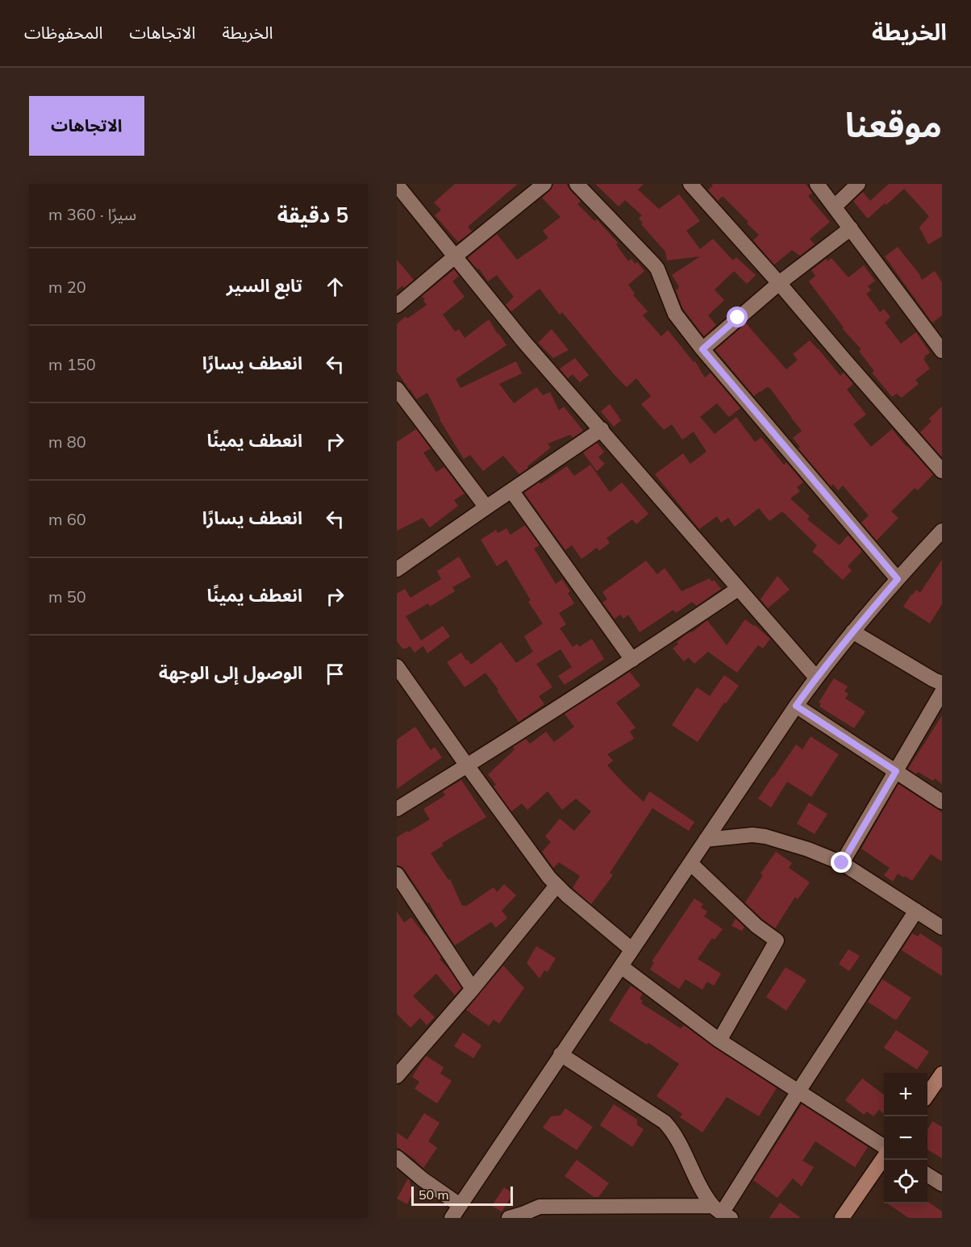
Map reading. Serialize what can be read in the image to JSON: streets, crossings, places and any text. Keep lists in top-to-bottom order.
{
  "scale_bar": "50 m",
  "page": {
    "header": "الخريطة",
    "nav": ["الخريطة", "الاتجاهات", "المحفوظات"],
    "title": "موقعنا",
    "buttons": "الاتجاهات",
    "heading": ["5 دقيقة", "سيرًا · 360 m"],
    "list": [
      ["تابع السير", "20 m"],
      ["انعطف يسارًا", "150 m"],
      ["انعطف يمينًا", "80 m"],
      ["انعطف يسارًا", "60 m"],
      ["انعطف يمينًا", "50 m"],
      "الوصول إلى الوجهة"
    ],
    "map_buttons": ["+", "−"],
    "scale": "50 m"
  }
}
